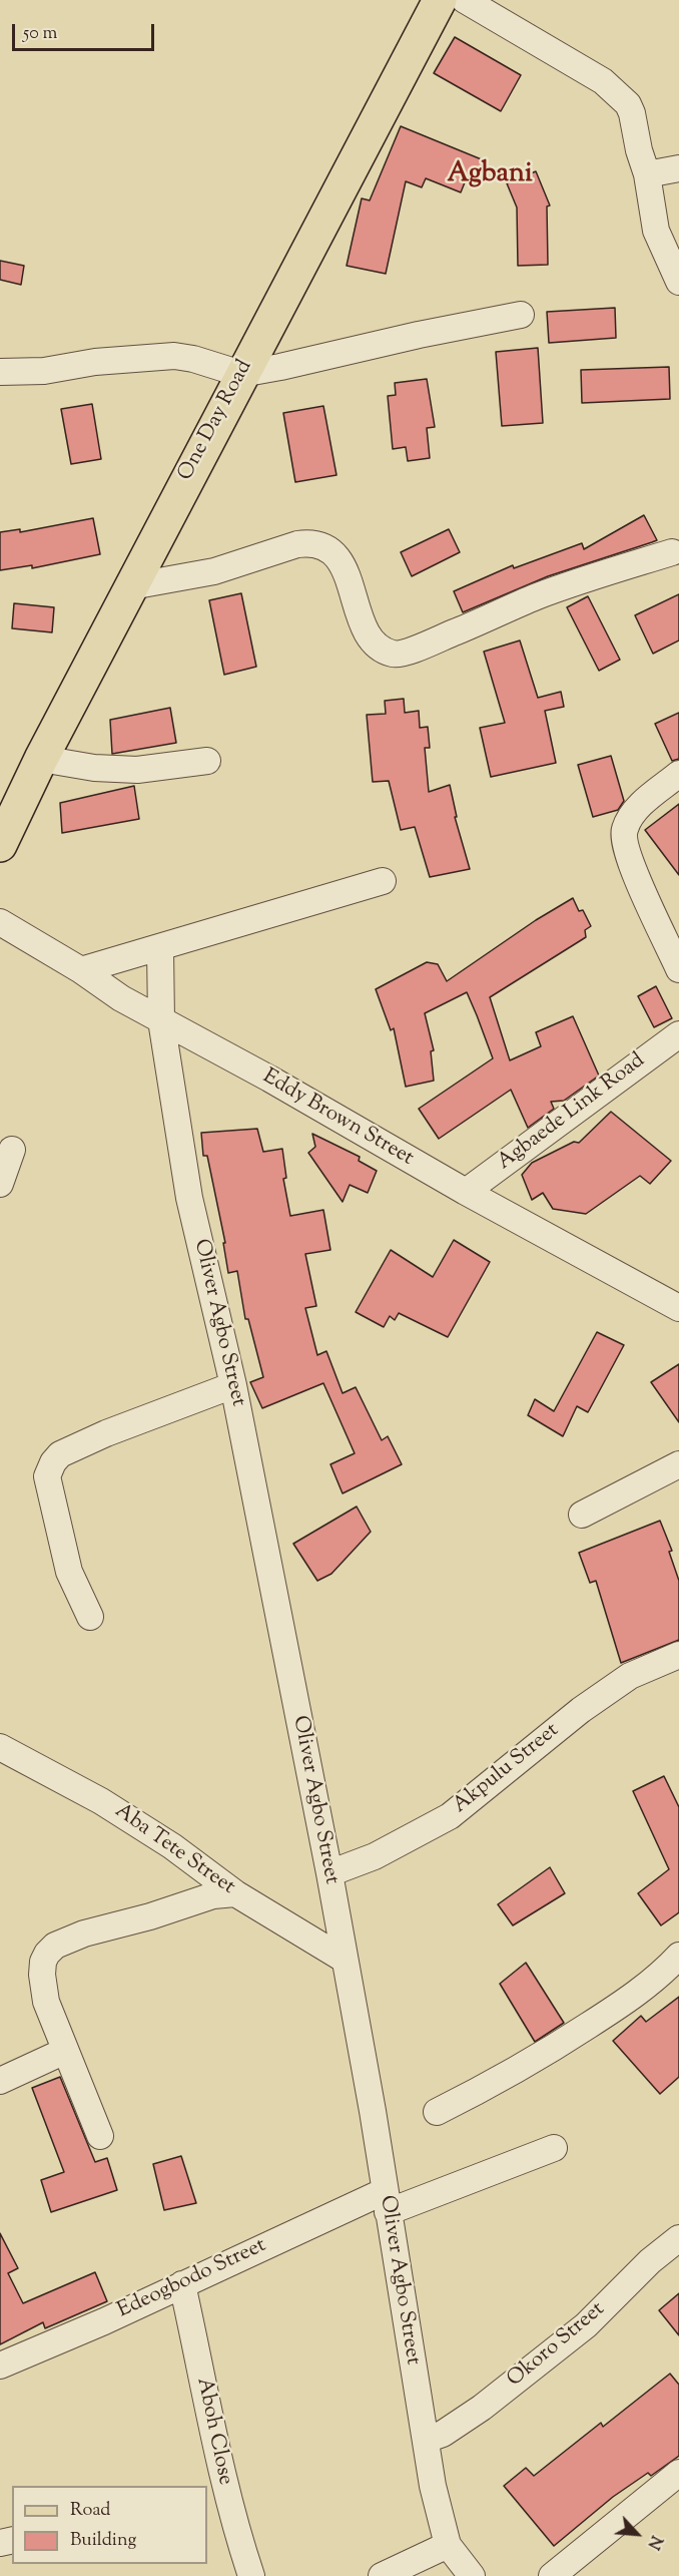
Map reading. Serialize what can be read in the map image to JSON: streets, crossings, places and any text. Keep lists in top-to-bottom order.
{
  "streets": {
    "main road": ["One Day Road"],
    "street": [
      "Agbaede Link Road",
      "Eddy Brown Street",
      "Oliver Agbo Street",
      "Akpulu Street",
      "Aba Tete Street",
      "Edeogbodo Street",
      "Okoro Street",
      "Aboh Close"
    ]
  },
  "crossings": [
    ["Agbaede Link Road", "Eddy Brown Street"],
    ["Eddy Brown Street", "Oliver Agbo Street"],
    ["Oliver Agbo Street", "Akpulu Street"],
    ["Oliver Agbo Street", "Aba Tete Street"],
    ["Oliver Agbo Street", "Edeogbodo Street"],
    ["Oliver Agbo Street", "Okoro Street"],
    ["Edeogbodo Street", "Aboh Close"]
  ],
  "districts": ["Agbani"],
  "legend": ["Road", "Building"],
  "scale_bar": "50 m",
  "north": "bottom right"
}
